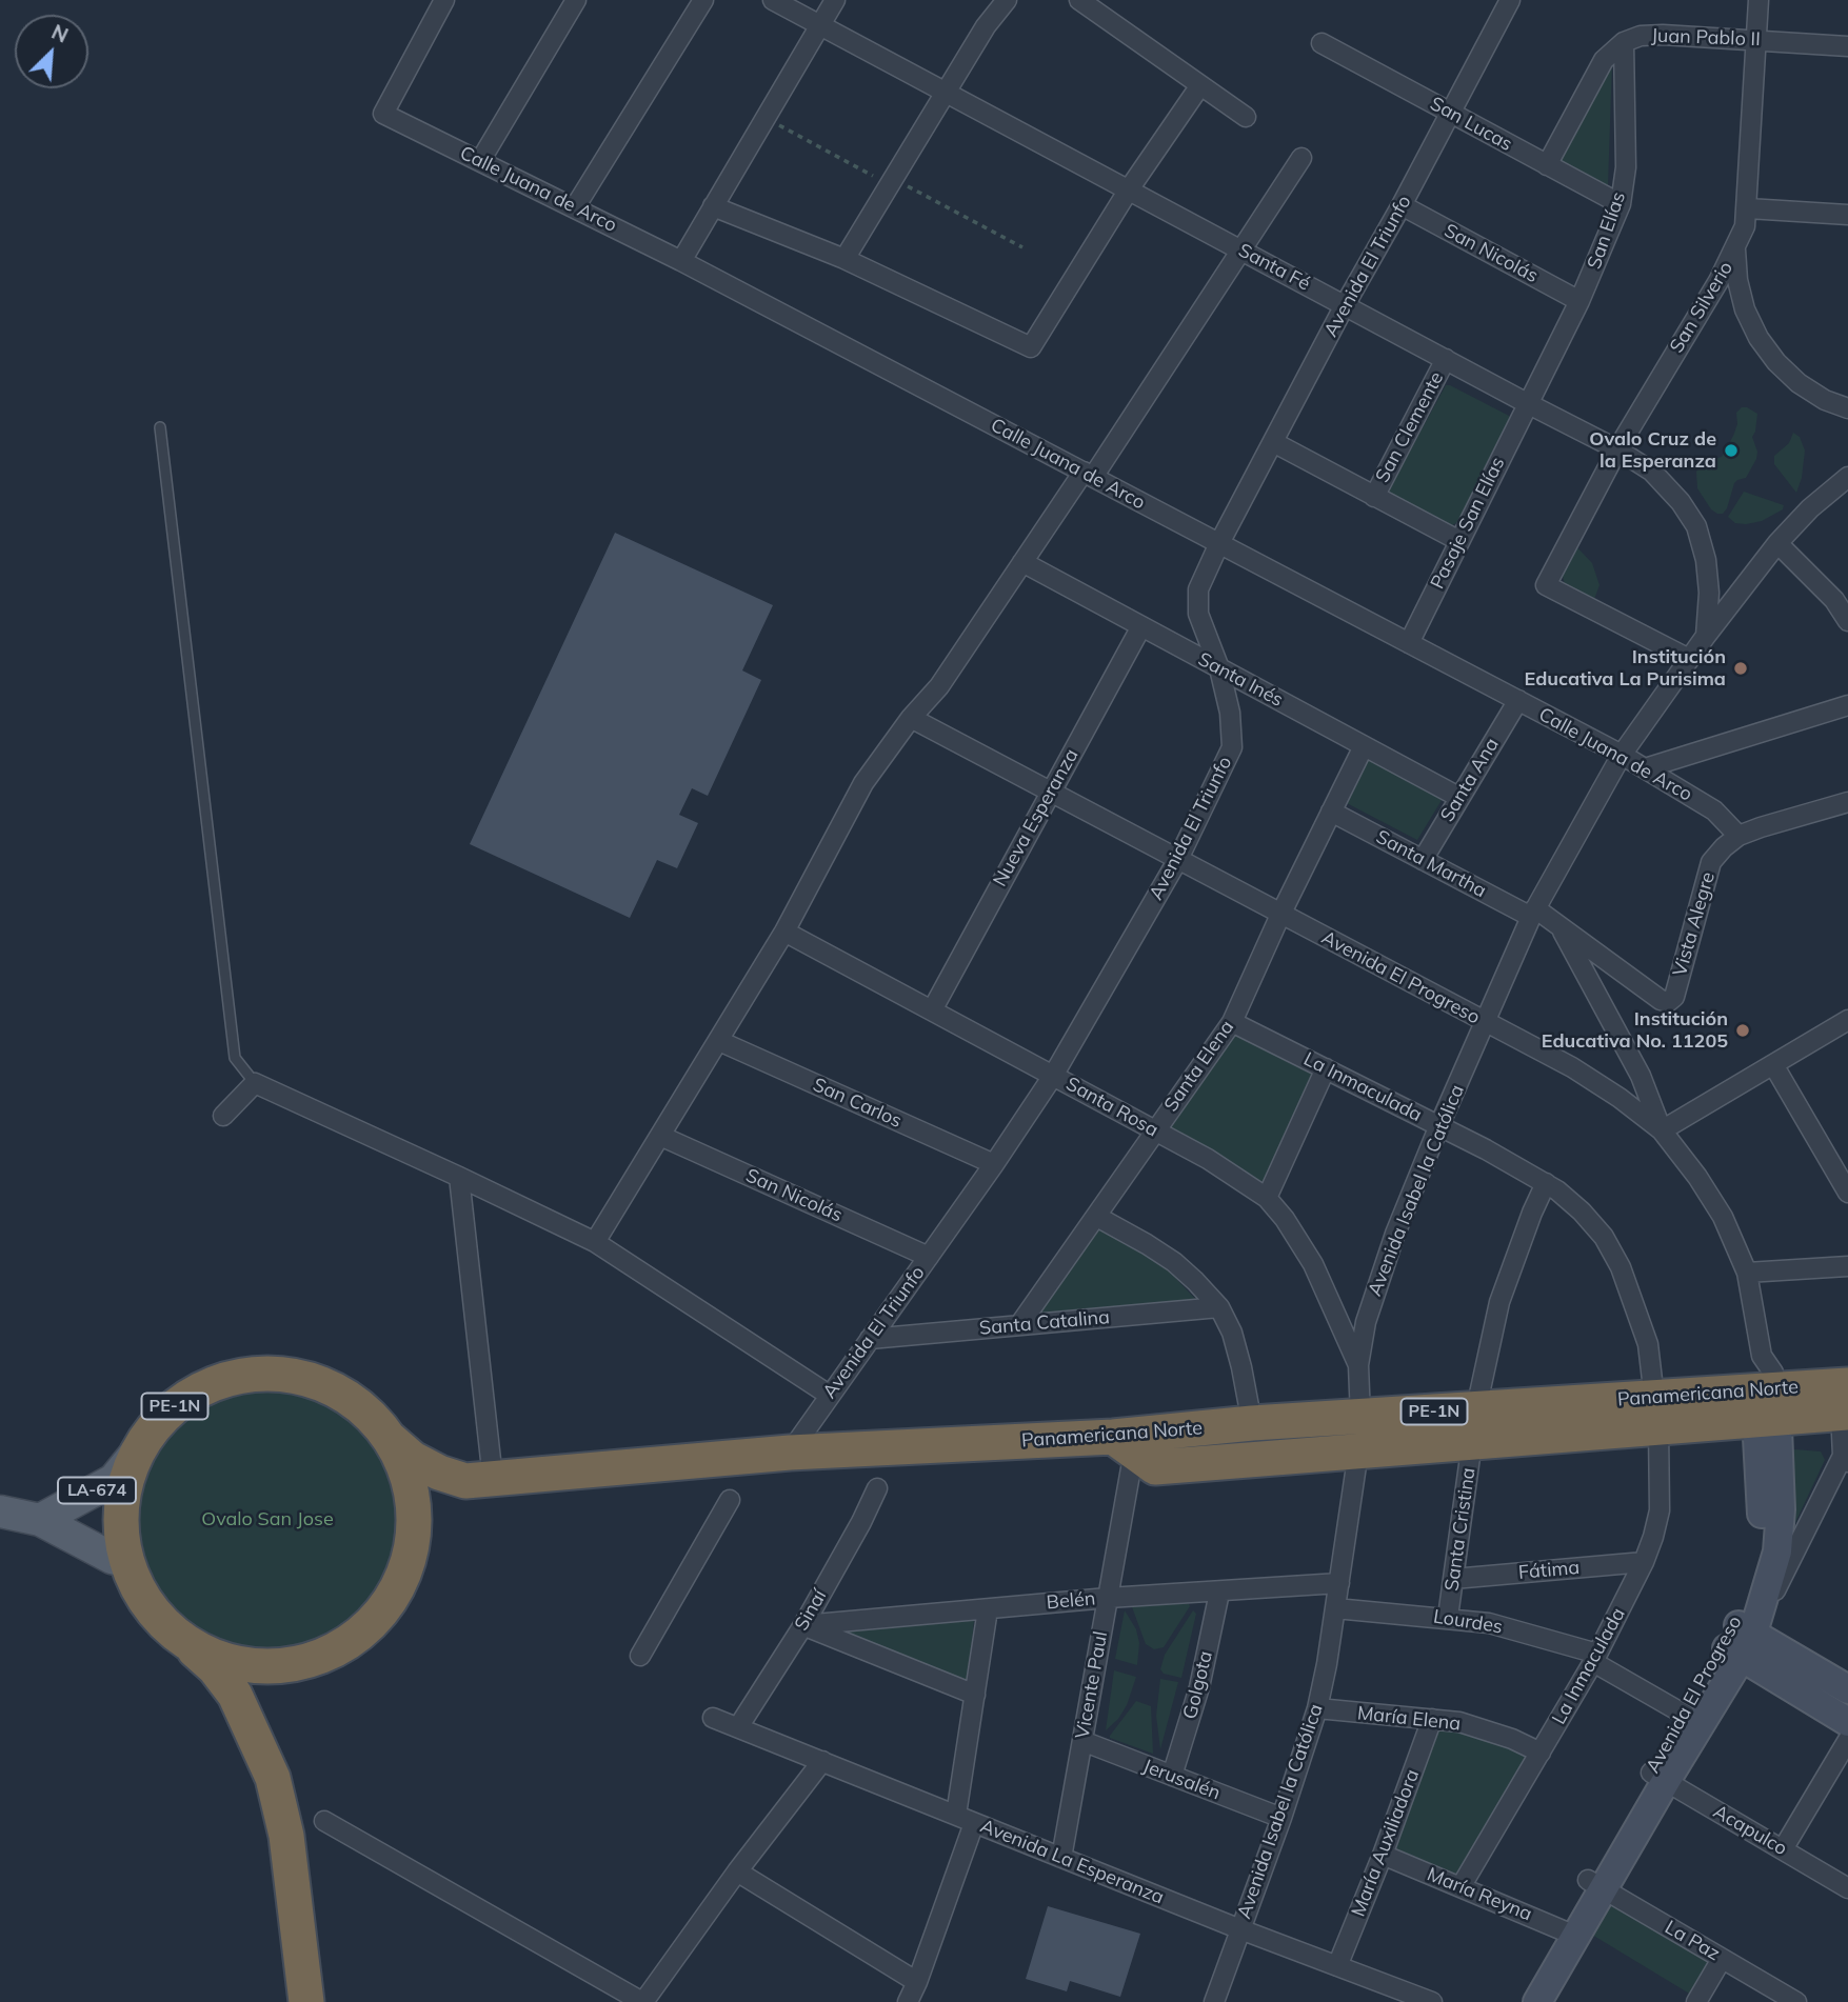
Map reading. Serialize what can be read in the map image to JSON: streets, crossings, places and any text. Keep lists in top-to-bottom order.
{
  "streets": {
    "highway": ["Panamericana Norte", "PE-1N"],
    "main road": ["Avenida El Progreso", "LA-674"],
    "street": [
      "Juan Pablo II",
      "San Lucas",
      "Calle Juana de Arco",
      "San Elías",
      "San Nicolás",
      "Avenida El Triunfo",
      "Santa Fé",
      "San Silverio",
      "San Clemente",
      "Pasaje San Elías",
      "Santa Inés",
      "Santa Ana",
      "Nueva Esperanza",
      "Santa Martha",
      "Vista Alegre",
      "Santa Elena",
      "La Inmaculada",
      "San Carlos",
      "Santa Rosa",
      "Avenida Isabel la Católica",
      "Santa Catalina",
      "Santa Cristina",
      "Fátima",
      "Belén",
      "Sinaí",
      "Lourdes",
      "Vicente Paul",
      "Golgota",
      "María Elena",
      "Jerusalén",
      "Acapulco",
      "María Auxiliadora",
      "Avenida La Esperanza",
      "María Reyna",
      "La Paz"
    ]
  },
  "crossings": [
    ["Juan Pablo II", "San Lucas"],
    ["Juan Pablo II", "San Elías"],
    ["Juan Pablo II", "San Silverio"],
    ["San Lucas", "San Elías"],
    ["San Lucas", "Avenida El Triunfo"],
    ["Calle Juana de Arco", "Avenida El Triunfo"],
    ["Calle Juana de Arco", "Pasaje San Elías"],
    ["Calle Juana de Arco", "Santa Ana"],
    ["Calle Juana de Arco", "Vista Alegre"],
    ["Calle Juana de Arco", "Avenida Isabel la Católica"],
    ["San Elías", "San Nicolás"],
    ["San Elías", "Santa Fé"],
    ["San Elías", "Pasaje San Elías"],
    ["San Nicolás", "Avenida El Triunfo"],
    ["Avenida El Triunfo", "Santa Fé"],
    ["Avenida El Triunfo", "Santa Inés"],
    ["Avenida El Triunfo", "Avenida El Progreso"],
    ["Avenida El Triunfo", "San Carlos"],
    ["Avenida El Triunfo", "Santa Rosa"],
    ["Avenida El Triunfo", "Santa Catalina"],
    ["Avenida El Triunfo", "Panamericana Norte"],
    ["Santa Fé", "San Silverio"],
    ["Santa Fé", "San Clemente"],
    ["Santa Fé", "Pasaje San Elías"],
    ["Santa Fé", "Avenida Isabel la Católica"],
    ["San Silverio", "Avenida Isabel la Católica"],
    ["Santa Inés", "Santa Ana"],
    ["Santa Inés", "Nueva Esperanza"],
    ["Santa Inés", "Santa Elena"],
    ["Santa Ana", "Santa Martha"],
    ["Nueva Esperanza", "Avenida El Progreso"],
    ["Nueva Esperanza", "Santa Rosa"],
    ["Santa Martha", "Vista Alegre"],
    ["Santa Martha", "Santa Elena"],
    ["Santa Martha", "Avenida Isabel la Católica"],
    ["Avenida El Progreso", "Santa Elena"],
    ["Avenida El Progreso", "Avenida Isabel la Católica"],
    ["Avenida El Progreso", "Panamericana Norte"],
    ["Avenida El Progreso", "Lourdes"],
    ["Avenida El Progreso", "Acapulco"],
    ["Avenida El Progreso", "María Reyna"],
    ["Avenida El Progreso", "La Paz"],
    ["Santa Elena", "La Inmaculada"],
    ["Santa Elena", "Santa Rosa"],
    ["Santa Elena", "Santa Catalina"],
    ["La Inmaculada", "Avenida Isabel la Católica"],
    ["La Inmaculada", "Panamericana Norte"],
    ["La Inmaculada", "Santa Cristina"],
    ["La Inmaculada", "Fátima"],
    ["La Inmaculada", "Lourdes"],
    ["La Inmaculada", "María Elena"],
    ["La Inmaculada", "María Reyna"],
    ["Santa Rosa", "Avenida Isabel la Católica"],
    ["Avenida Isabel la Católica", "Panamericana Norte"],
    ["Avenida Isabel la Católica", "Belén"],
    ["Avenida Isabel la Católica", "Lourdes"],
    ["Avenida Isabel la Católica", "María Elena"],
    ["Avenida Isabel la Católica", "Jerusalén"],
    ["Avenida Isabel la Católica", "Avenida La Esperanza"],
    ["Panamericana Norte", "PE-1N"],
    ["Panamericana Norte", "Santa Cristina"],
    ["Panamericana Norte", "Vicente Paul"],
    ["PE-1N", "LA-674"],
    ["Santa Cristina", "Fátima"],
    ["Santa Cristina", "Lourdes"],
    ["Belén", "Sinaí"],
    ["Belén", "Vicente Paul"],
    ["Belén", "Golgota"],
    ["Sinaí", "Avenida La Esperanza"],
    ["Vicente Paul", "Jerusalén"],
    ["Vicente Paul", "Avenida La Esperanza"],
    ["Golgota", "Jerusalén"],
    ["María Elena", "María Auxiliadora"],
    ["María Auxiliadora", "Avenida La Esperanza"],
    ["María Auxiliadora", "María Reyna"]
  ],
  "parks": ["Ovalo San Jose"],
  "places": ["Ovalo Cruz de la Esperanza", "Institución Educativa La Purisima", "Institución Educativa No. 11205"],
  "north": "top right"
}
